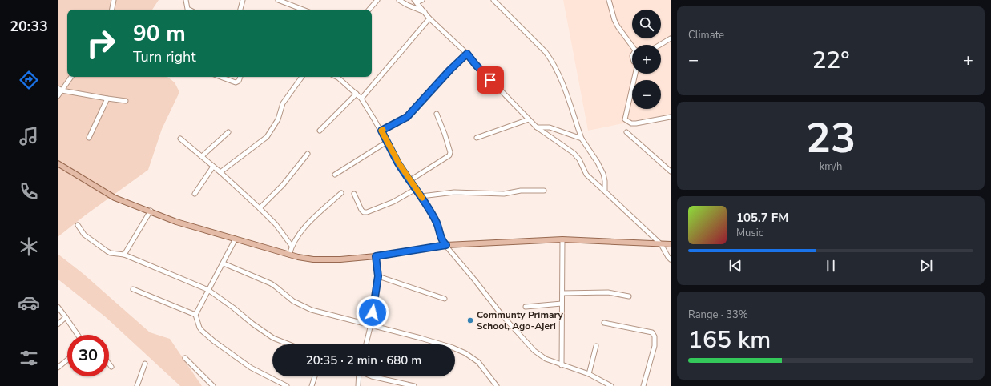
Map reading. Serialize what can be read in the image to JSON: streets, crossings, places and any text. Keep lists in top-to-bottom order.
{
  "places": ["Communty Primary School, Ago-Ajeri"],
  "page": {
    "tabs": "20:33",
    "tile": [
      "Climate",
      ["23", "km/h"],
      ["Range · 33%", "165 km"]
    ],
    "map_buttons": ["+", "−"],
    "turn": ["90 m", "Turn right"],
    "heat": ["−", "22°", "+"],
    "song": ["105.7 FM", "Music"],
    "limit": "30",
    "trip": "20:35 · 2 min · 680 m"
  }
}
